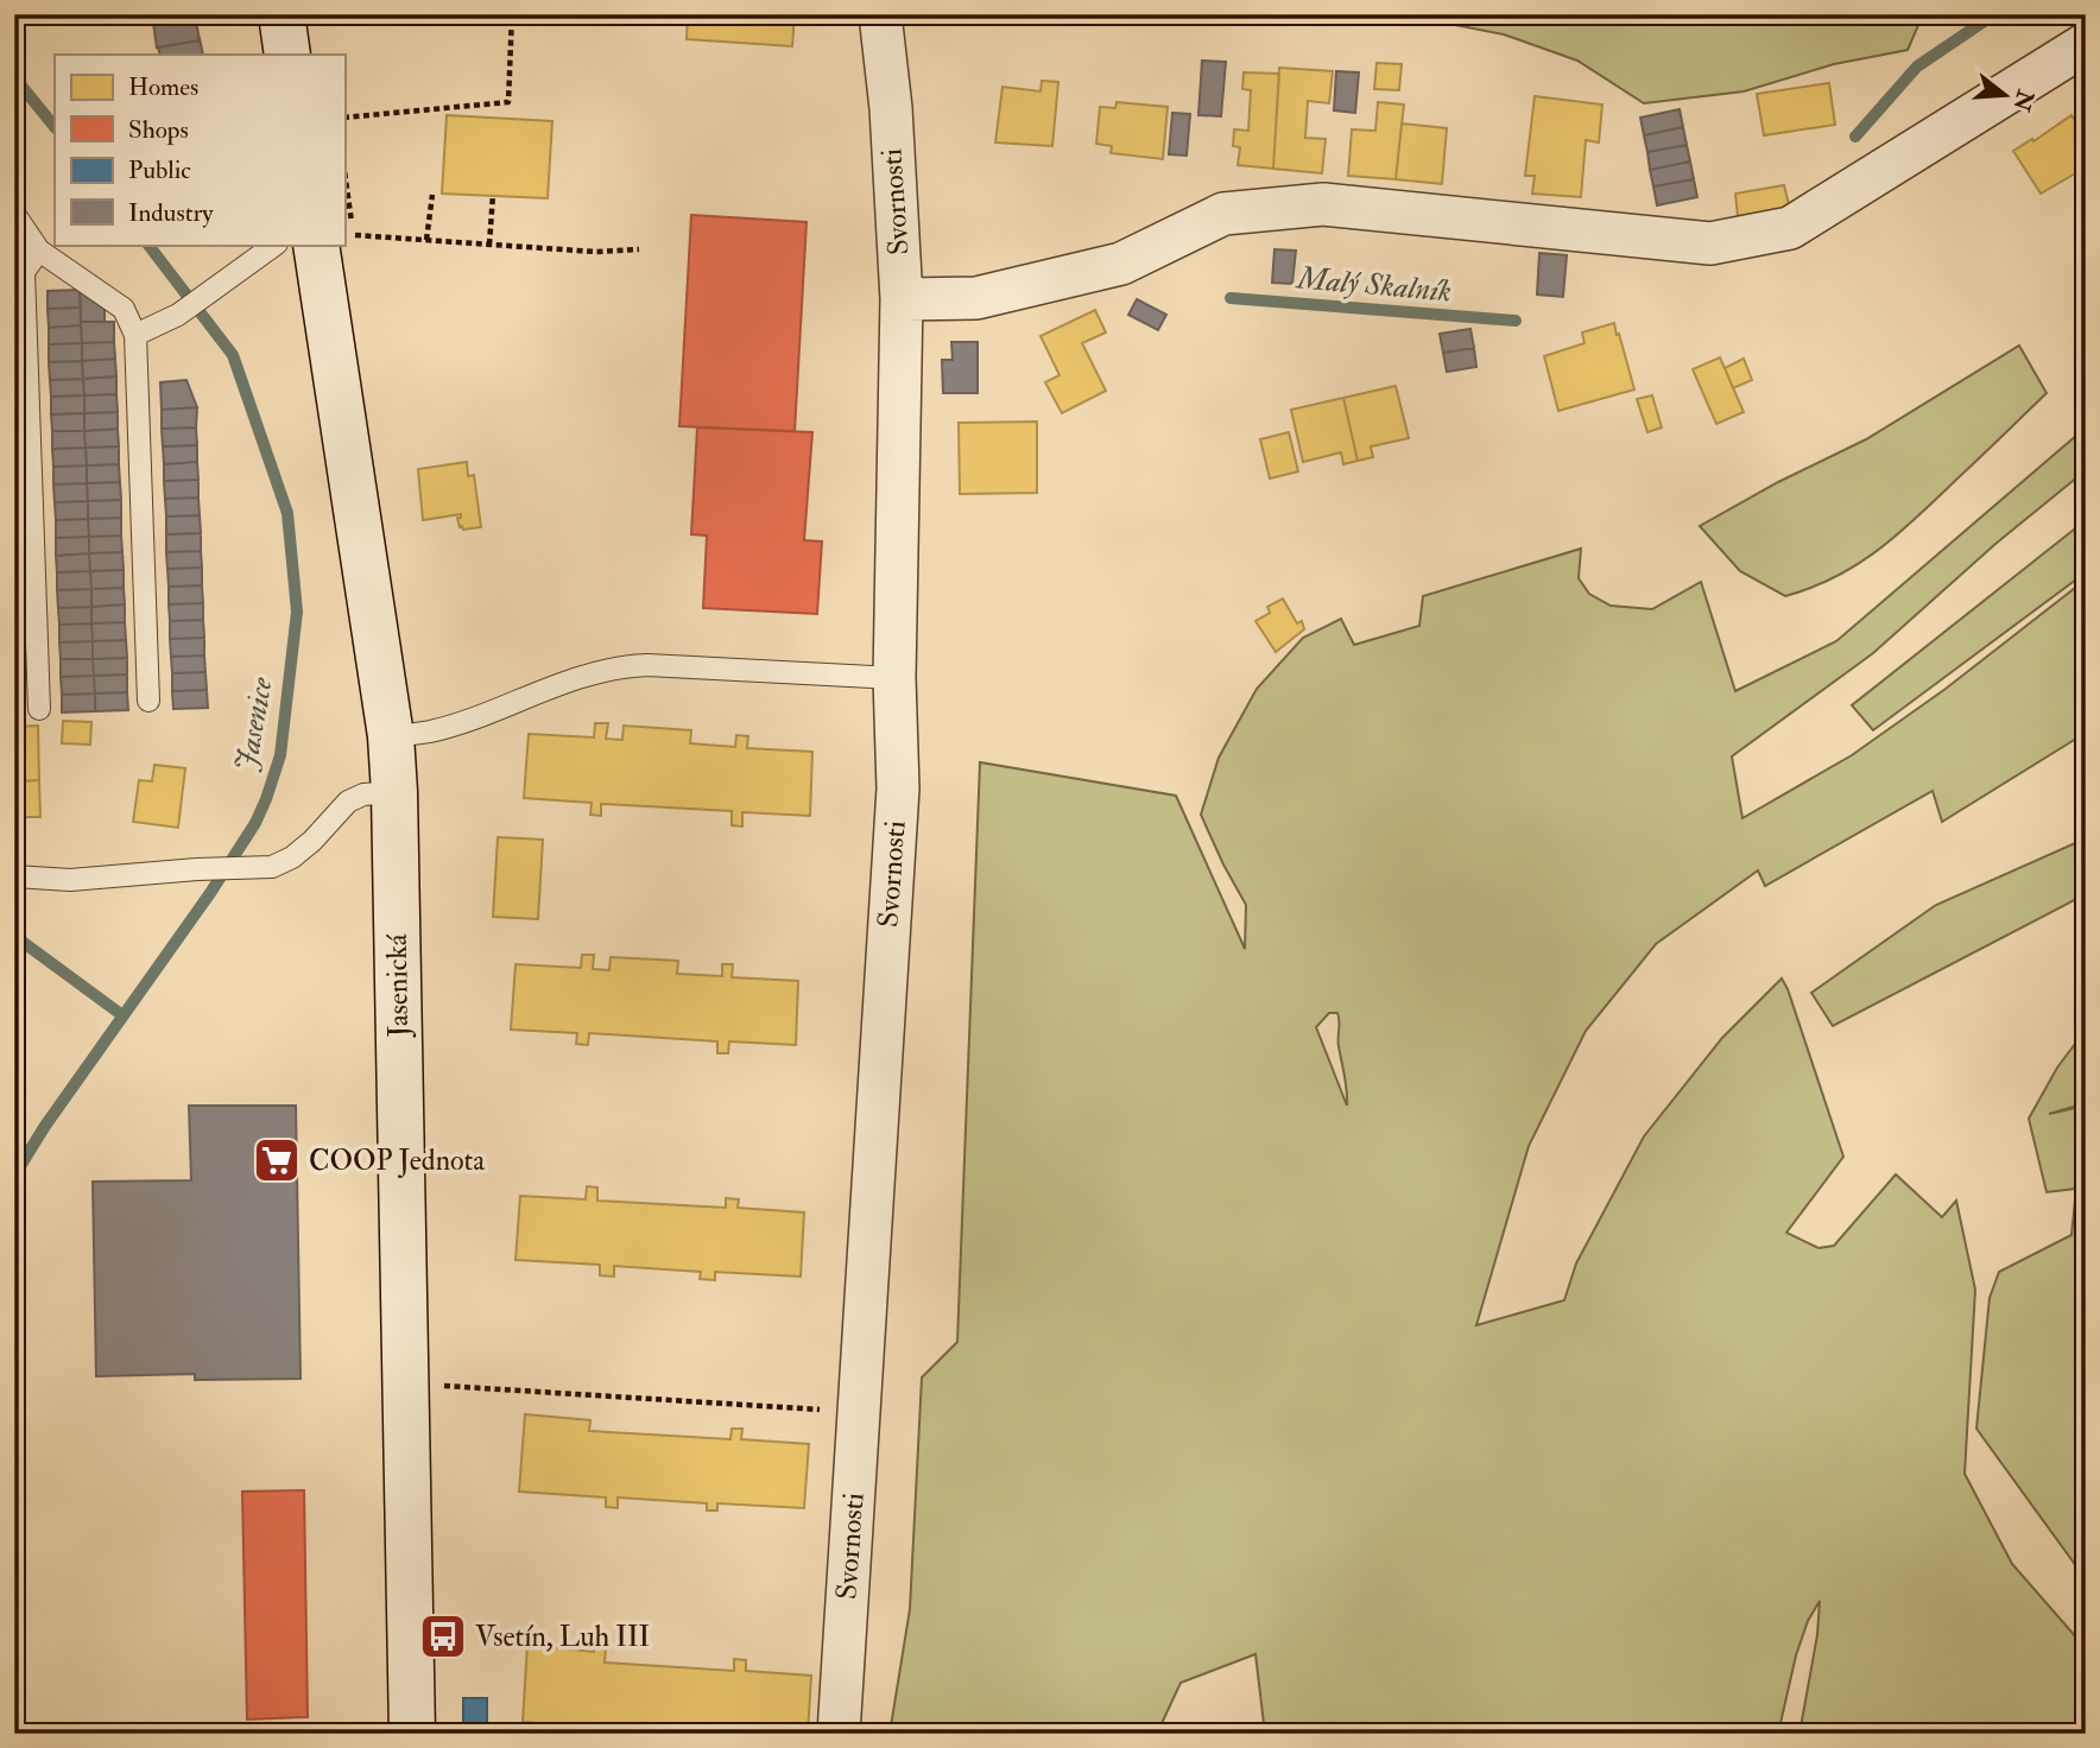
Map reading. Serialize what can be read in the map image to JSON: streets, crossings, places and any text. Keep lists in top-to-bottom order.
{
  "streets": {
    "street": ["Svornosti", "Jasenická"]
  },
  "water": ["Malý Skalník", "Jasenice"],
  "places": {
    "supermarket": ["COOP Jednota"],
    "bus stop": ["Vsetín, Luh III"]
  },
  "legend": [
    "Homes",
    "Shops",
    "Public",
    "Industry"
  ],
  "north": "right"
}
